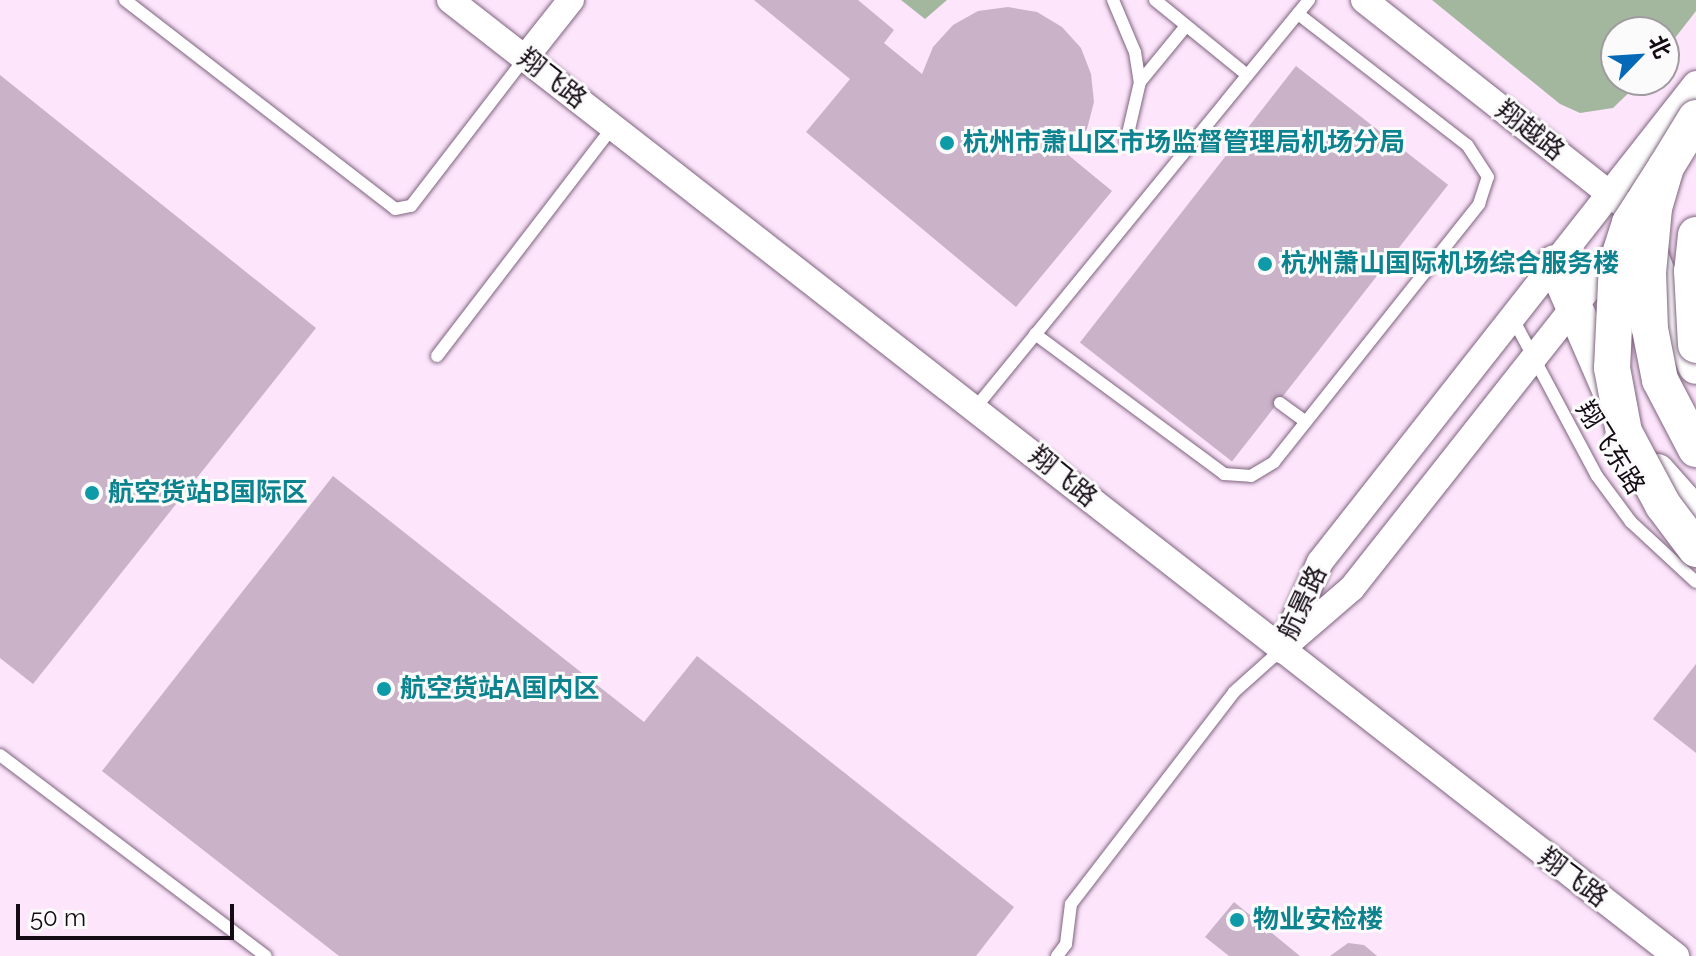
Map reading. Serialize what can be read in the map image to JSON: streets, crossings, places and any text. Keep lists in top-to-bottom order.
{
  "streets": {
    "street": ["翔飞路", "翔越路", "航景路"],
    "lane": ["翔飞东路"]
  },
  "crossings": [
    ["翔飞路", "航景路"],
    ["翔越路", "航景路"],
    ["翔飞东路", "航景路"]
  ],
  "places": [
    "杭州市萧山区市场监督管理局机场分局",
    "杭州萧山国际机场综合服务楼",
    "航空货站B国际区",
    "航空货站A国内区",
    "物业安检楼"
  ],
  "scale_bar": "50 m",
  "north": "top right"
}
